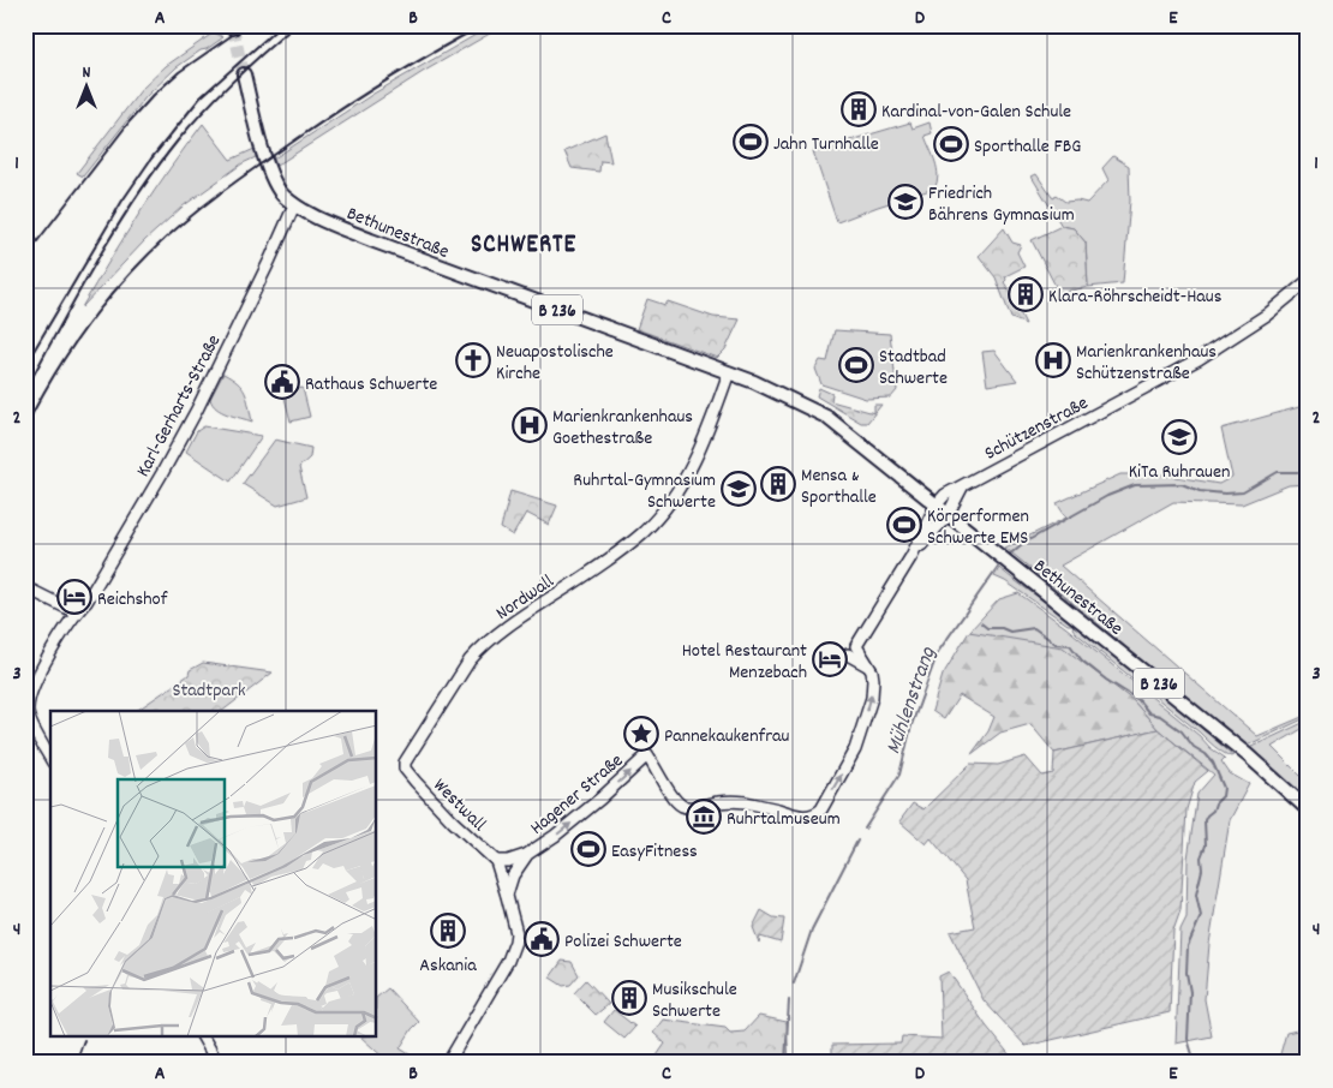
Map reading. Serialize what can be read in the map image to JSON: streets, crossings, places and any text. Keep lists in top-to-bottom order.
{
  "streets": {
    "main road": [
      "Bethunestraße",
      "B 236",
      "Karl-Gerharts-Straße",
      "Schützenstraße",
      "Nordwall",
      "Hagener Straße",
      "Westwall"
    ]
  },
  "crossings": [
    ["Bethunestraße", "B 236"],
    ["Bethunestraße", "Karl-Gerharts-Straße"],
    ["Bethunestraße", "Schützenstraße"],
    ["Bethunestraße", "Nordwall"],
    ["B 236", "Karl-Gerharts-Straße"],
    ["Nordwall", "Westwall"],
    ["Hagener Straße", "Westwall"]
  ],
  "districts": ["SCHWERTE"],
  "water": ["Mühlenstrang"],
  "parks": ["Stadtpark"],
  "places": {
    "building": [
      "Kardinal-von-Galen Schule",
      "Klara-Röhrscheidt-Haus",
      "Mensa & Sporthalle",
      "Askania",
      "Musikschule Schwerte"
    ],
    "sports": [
      "Jahn Turnhalle",
      "Sporthalle FBG",
      "Stadtbad Schwerte",
      "Körperformen Schwerte EMS",
      "EasyFitness"
    ],
    "school or university": ["Friedrich Bährens Gymnasium", "KiTa Ruhrauen", "Ruhrtal-Gymnasium Schwerte"],
    "church": ["Neuapostolische Kirche"],
    "hospital": ["Marienkrankenhaus Schützenstraße", "Marienkrankenhaus Goethestraße"],
    "public building": ["Rathaus Schwerte", "Polizei Schwerte"],
    "hotel": ["Reichshof", "Hotel Restaurant Menzebach"],
    "place": ["Pannekaukenfrau"],
    "museum": ["Ruhrtalmuseum"]
  },
  "north": "top",
  "grid": {
    "columns": [
      "A",
      "B",
      "C",
      "D",
      "E"
    ],
    "rows": [
      "1",
      "2",
      "3",
      "4"
    ]
  }
}
